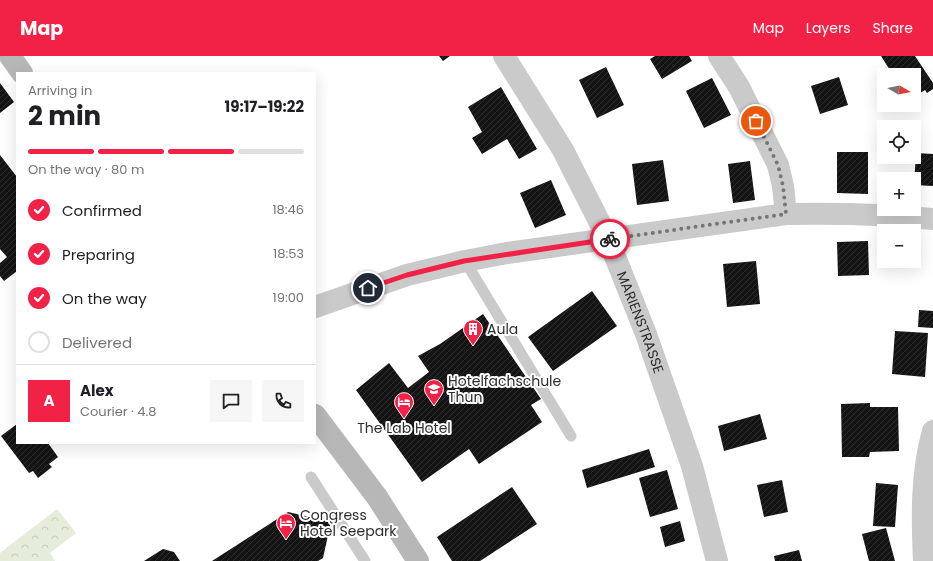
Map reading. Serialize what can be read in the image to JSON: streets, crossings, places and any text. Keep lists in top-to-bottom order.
{
  "streets": {
    "street": ["MARIENSTRASSE"]
  },
  "places": {
    "building": ["Aula"],
    "school or university": ["Hotelfachschule Thun"],
    "hotel": ["The Lab Hotel", "Congress Hotel Seepark"]
  },
  "north": "right",
  "page": {
    "header": "Map",
    "nav": ["Map", "Layers", "Share"],
    "map_buttons": ["+", "−"],
    "heading": ["2 min", "Arriving in", "19:17–19:22"],
    "panel": ["Alex", "Courier · 4.8"],
    "bar": "On the way · 80 m",
    "list": [
      ["Confirmed", "18:46"],
      ["Preparing", "18:53"],
      ["On the way", "19:00"],
      "Delivered"
    ],
    "round": "A"
  }
}
